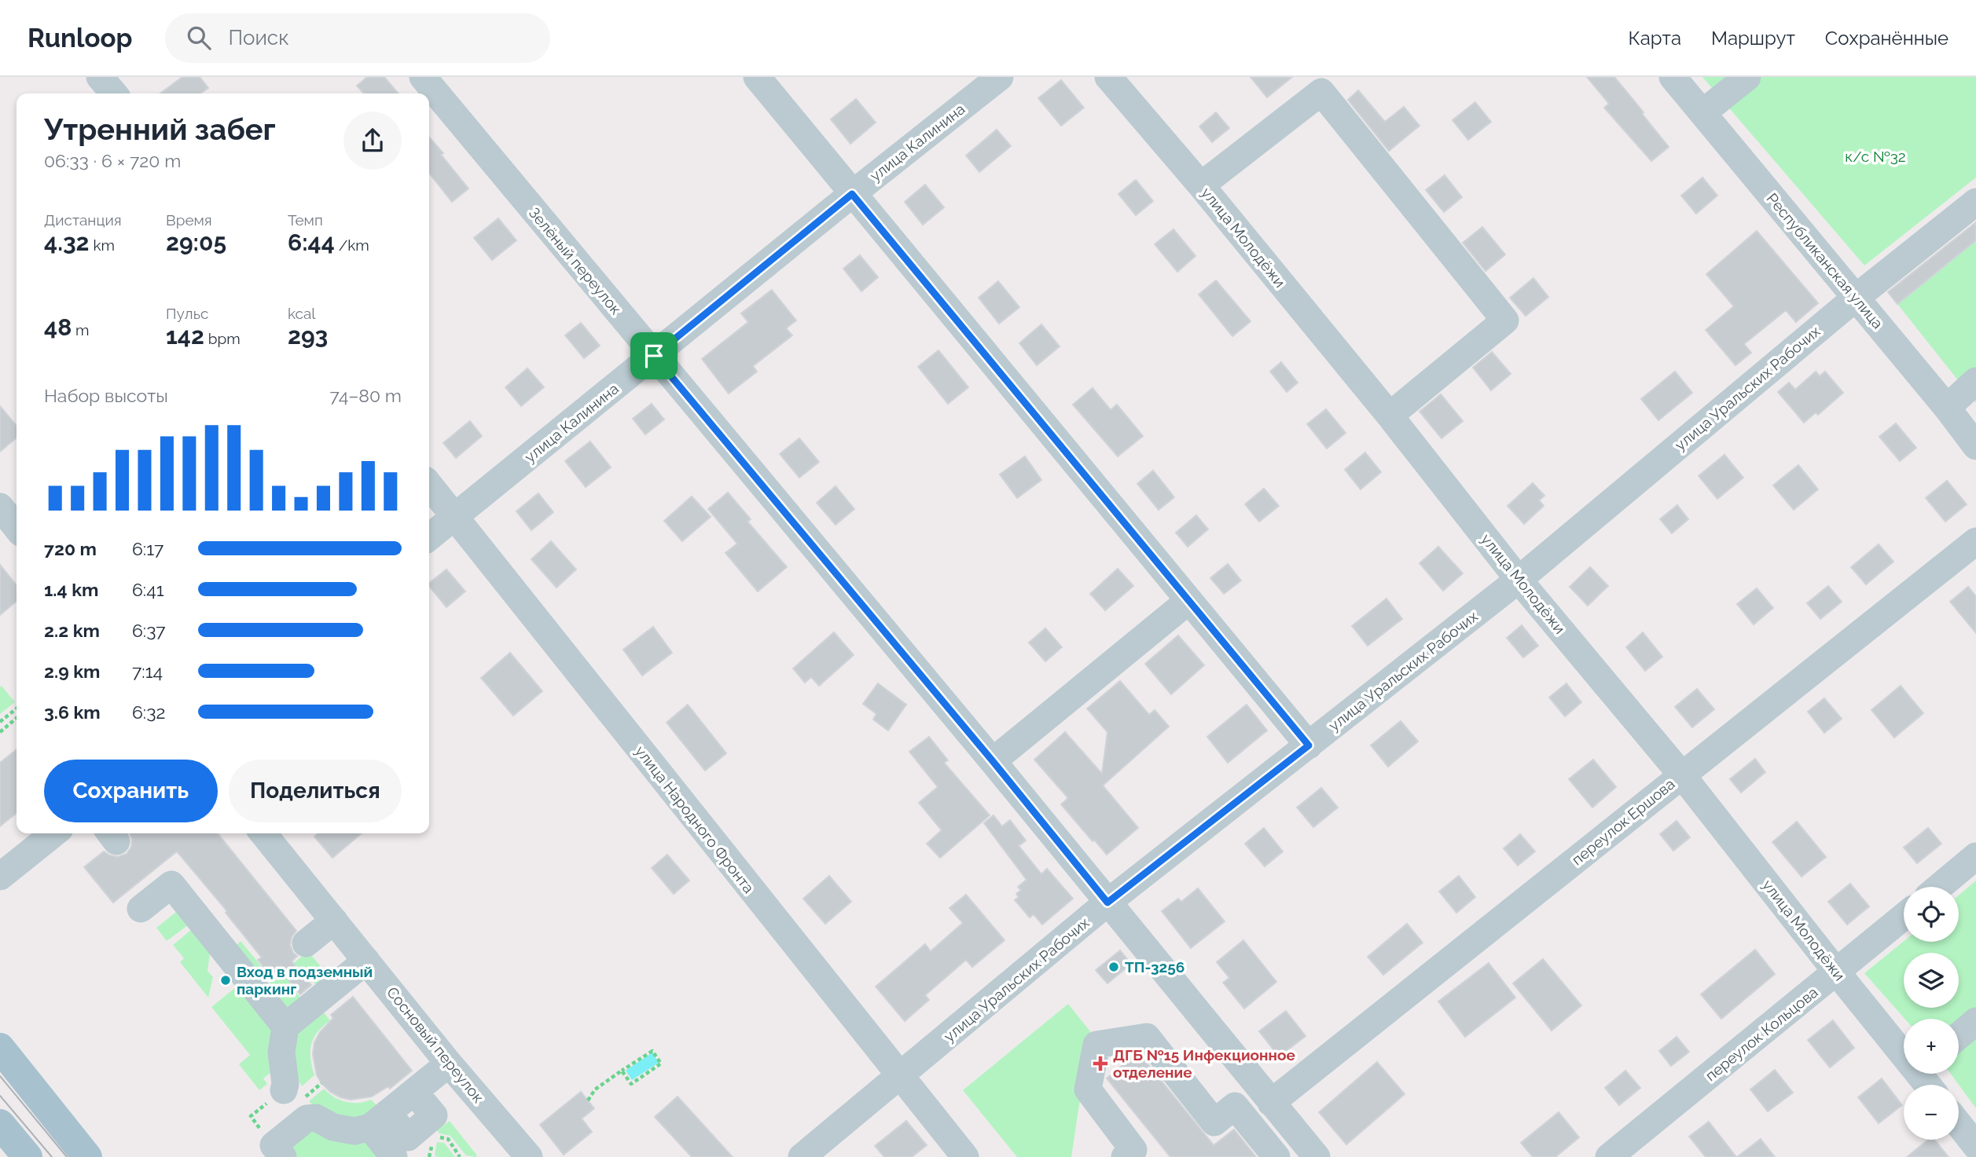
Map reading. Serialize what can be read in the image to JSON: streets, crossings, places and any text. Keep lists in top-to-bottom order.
{
  "streets": {
    "street": [
      "улица Калинина",
      "улица Молодёжи",
      "Зелёный переулок",
      "Республиканская улица",
      "улица Уральских Рабочих",
      "улица Народного Фронта",
      "переулок Ершова",
      "переулок Кольцова",
      "Сосновый переулок"
    ]
  },
  "crossings": [
    ["улица Калинина", "Зелёный переулок"],
    ["улица Калинина", "улица Народного Фронта"],
    ["улица Молодёжи", "улица Уральских Рабочих"],
    ["улица Молодёжи", "переулок Ершова"],
    ["улица Молодёжи", "переулок Кольцова"],
    ["Зелёный переулок", "улица Уральских Рабочих"],
    ["Зелёный переулок", "переулок Ершова"],
    ["Республиканская улица", "улица Уральских Рабочих"],
    ["улица Уральских Рабочих", "улица Народного Фронта"]
  ],
  "parks": ["к/с №32"],
  "places": {
    "other": ["ТП-3256", "Вход в подземный паркинг"],
    "health": ["ДГБ №15 Инфекционное отделение"]
  },
  "page": {
    "header": "Runloop",
    "search": "Поиск",
    "nav": ["Карта", "Маршрут", "Сохранённые"],
    "heading": ["Утренний забег", "06:33 · 6 × 720 m"],
    "stats": [
      ["Дистанция", "4.32 km"],
      ["Время", "29:05"],
      ["Темп", "6:44 /km"],
      ["48 m"],
      ["Пульс", "142 bpm"],
      ["kcal", "293"]
    ],
    "chart": ["Набор высоты", "74–80 m"],
    "list": [
      {
        "name": "720 m",
        "note": "6:17"
      },
      {
        "name": "1.4 km",
        "note": "6:41"
      },
      {
        "name": "2.2 km",
        "note": "6:37"
      },
      {
        "name": "2.9 km",
        "note": "7:14"
      },
      {
        "name": "3.6 km",
        "note": "6:32"
      }
    ],
    "buttons": ["Сохранить", "Поделиться"],
    "map_buttons": ["+", "−"]
  }
}
